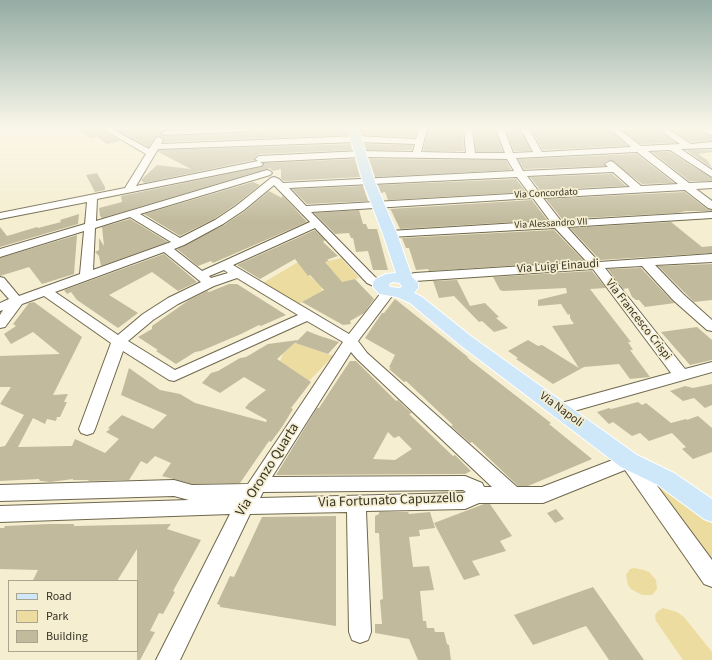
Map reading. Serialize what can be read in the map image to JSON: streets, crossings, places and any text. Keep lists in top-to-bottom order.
{
  "streets": {
    "main road": ["Via Napoli"],
    "street": [
      "Via Concordato",
      "Via Alessandro VII",
      "Via Luigi Einaudi",
      "Via Francesco Crispi",
      "Via Oronzo Quarta",
      "Via Fortunato Capuzzello"
    ]
  },
  "crossings": [
    ["Via Concordato", "Via Francesco Crispi"],
    ["Via Alessandro VII", "Via Francesco Crispi"],
    ["Via Luigi Einaudi", "Via Francesco Crispi"],
    ["Via Luigi Einaudi", "Via Napoli"],
    ["Via Luigi Einaudi", "Via Oronzo Quarta"],
    ["Via Napoli", "Via Oronzo Quarta"],
    ["Via Oronzo Quarta", "Via Fortunato Capuzzello"]
  ],
  "legend": ["Road", "Park", "Building"]
}
